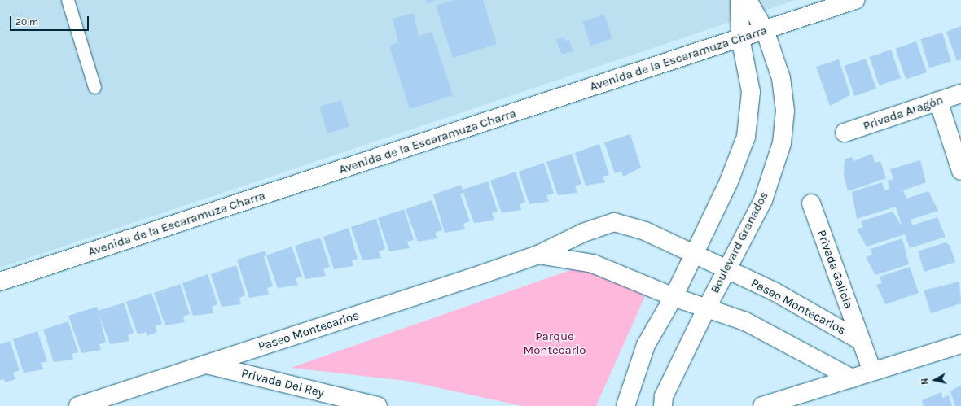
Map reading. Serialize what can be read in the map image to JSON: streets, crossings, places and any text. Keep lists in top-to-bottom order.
{
  "streets": {
    "street": [
      "Avenida de la Escaramuza Charra",
      "Privada Aragón",
      "Boulevard Granados",
      "Privada Galicia",
      "Paseo Montecarlos",
      "Privada Del Rey"
    ]
  },
  "crossings": [
    ["Avenida de la Escaramuza Charra", "Boulevard Granados"],
    ["Boulevard Granados", "Paseo Montecarlos"],
    ["Privada Galicia", "Paseo Montecarlos"],
    ["Paseo Montecarlos", "Privada Del Rey"]
  ],
  "parks": ["Parque Montecarlo"],
  "scale_bar": "20 m",
  "north": "left"
}
